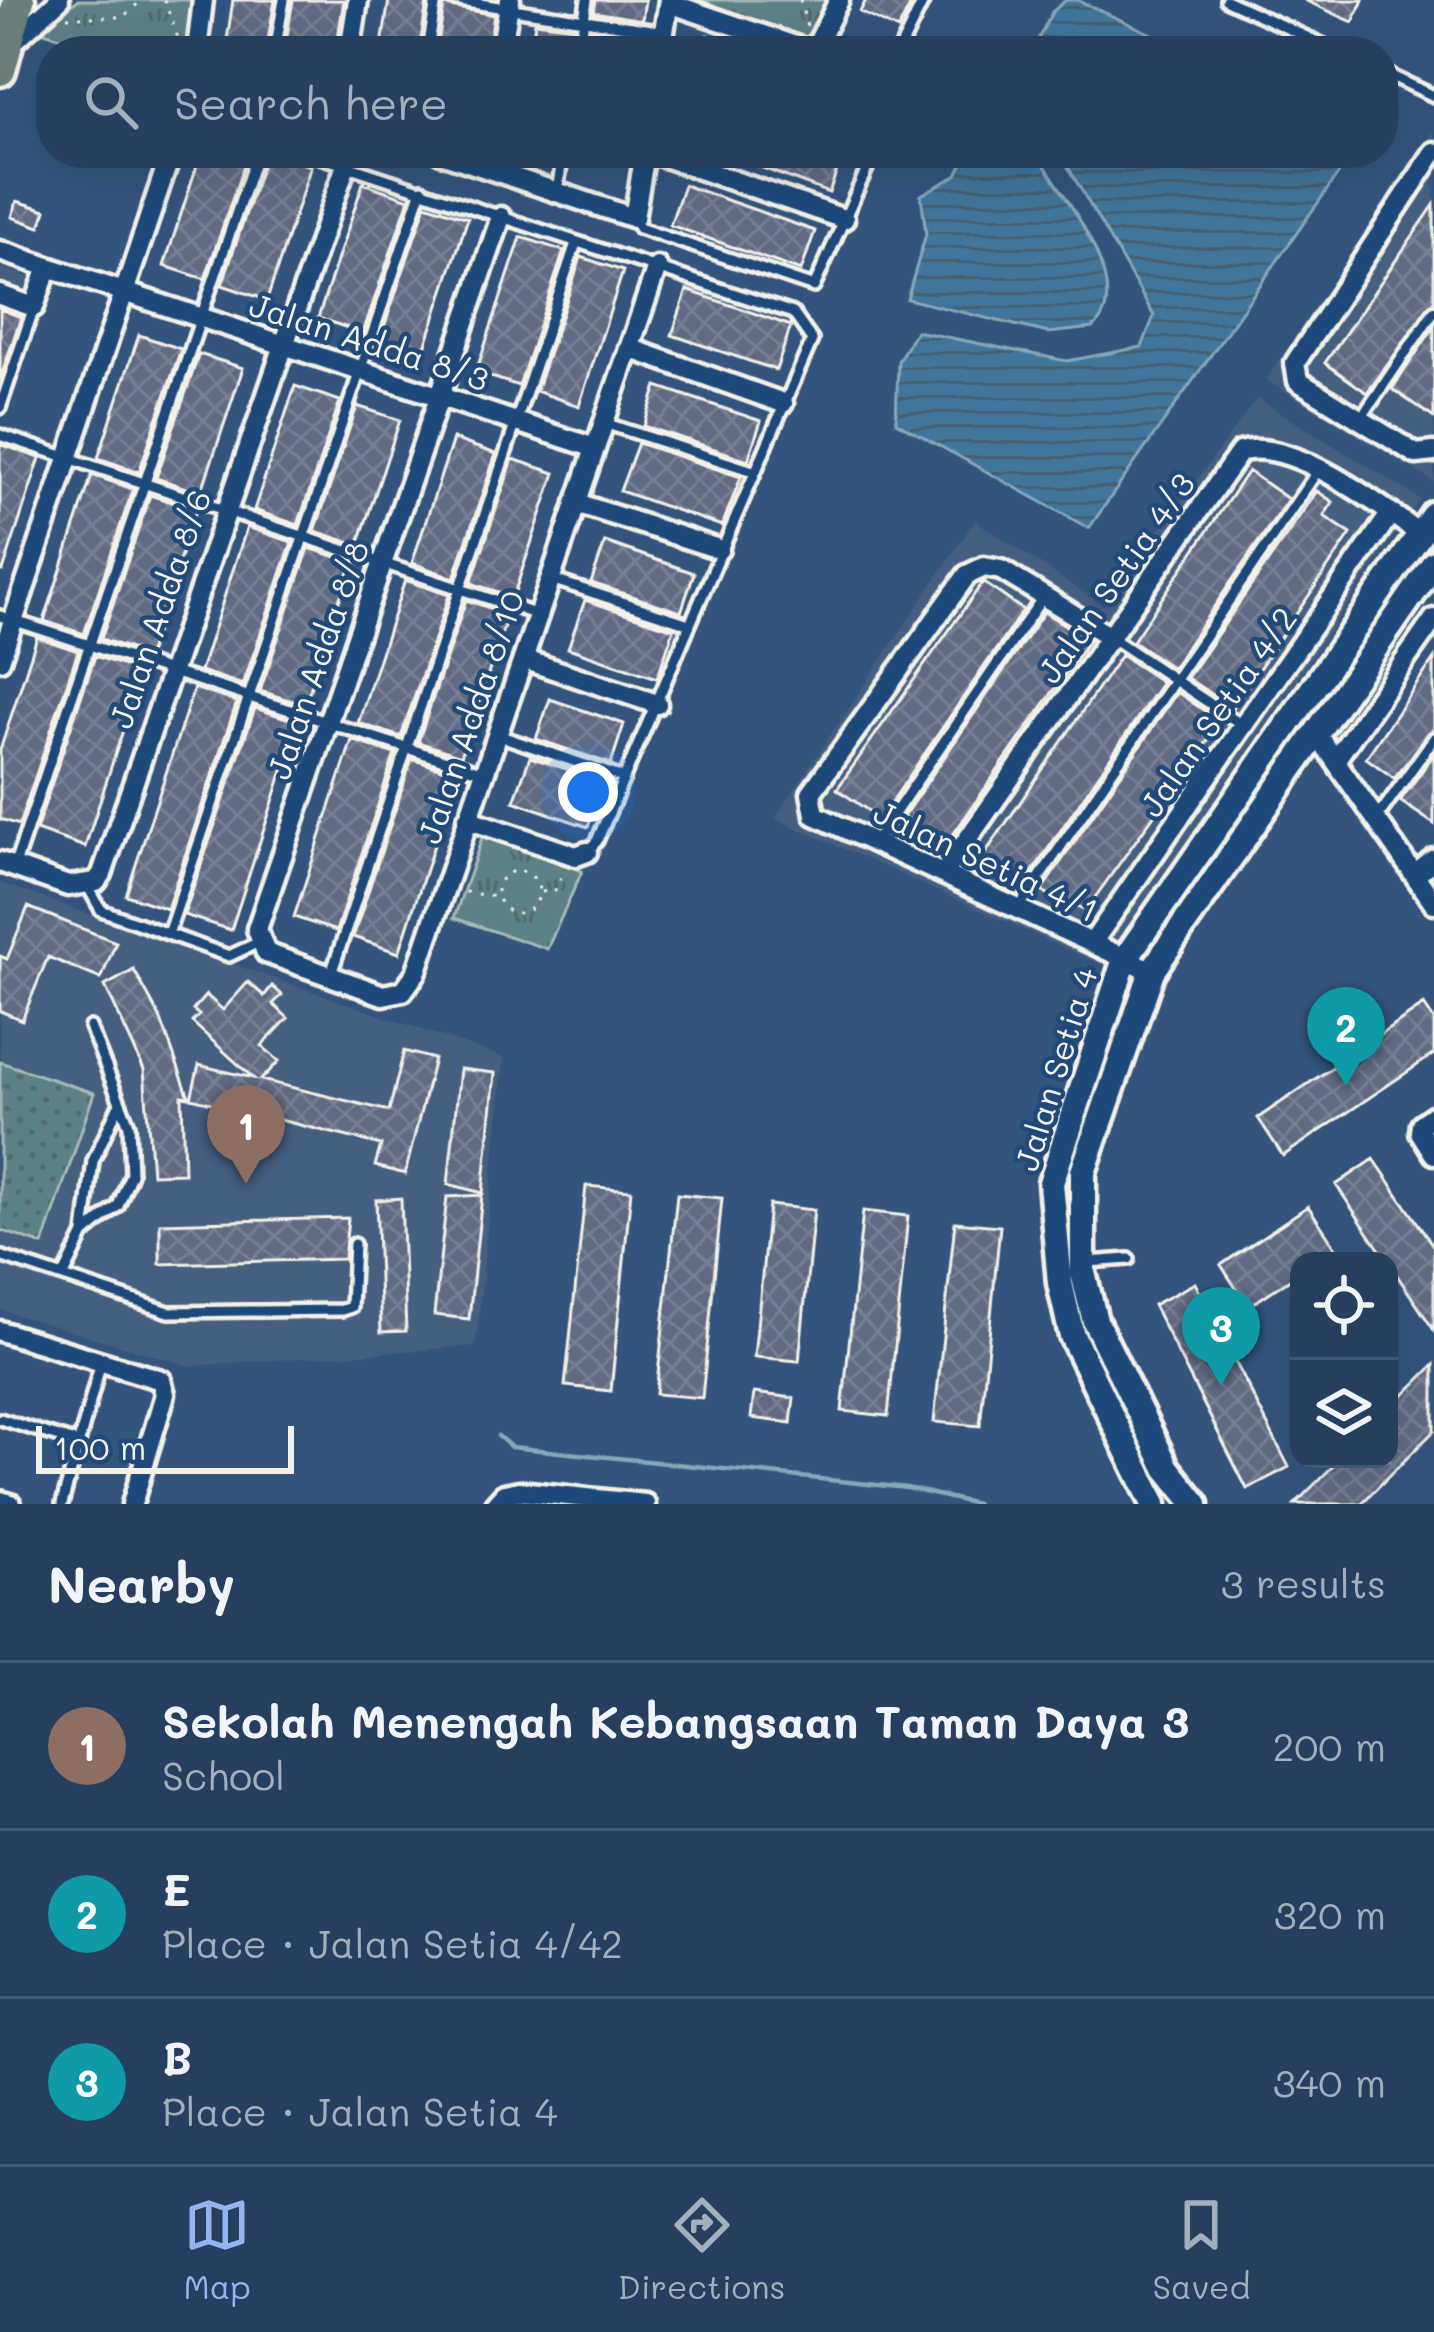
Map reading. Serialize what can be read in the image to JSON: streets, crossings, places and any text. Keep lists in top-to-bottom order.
{
  "streets": {
    "street": [
      "Jalan Adda 8/3",
      "Jalan Setia 4/3",
      "Jalan Adda 8/6",
      "Jalan Adda 8/8",
      "Jalan Setia 4/2",
      "Jalan Adda 8/10",
      "Jalan Setia 4/1",
      "Jalan Setia 4"
    ]
  },
  "crossings": [
    ["Jalan Adda 8/3", "Jalan Adda 8/6"],
    ["Jalan Adda 8/3", "Jalan Adda 8/8"],
    ["Jalan Adda 8/3", "Jalan Adda 8/10"],
    ["Jalan Setia 4/3", "Jalan Setia 4/2"],
    ["Jalan Setia 4/3", "Jalan Setia 4/1"],
    ["Jalan Setia 4/3", "Jalan Setia 4"],
    ["Jalan Setia 4/2", "Jalan Setia 4/1"],
    ["Jalan Setia 4/1", "Jalan Setia 4"]
  ],
  "scale_bar": "100 m",
  "page": {
    "search": "Search here",
    "pins": ["2", "1", "3"],
    "scale": "100 m",
    "heading": ["Nearby", "3 results"],
    "list": [
      {
        "mark": "1",
        "name": "Sekolah Menengah Kebangsaan Taman Daya 3",
        "note": "School",
        "value": "200 m"
      },
      {
        "mark": "2",
        "name": "E",
        "note": "Place · Jalan Setia 4/42",
        "value": "320 m"
      },
      {
        "mark": "3",
        "name": "B",
        "note": "Place · Jalan Setia 4",
        "value": "340 m"
      }
    ],
    "nav": ["Map", "Directions", "Saved"]
  }
}
